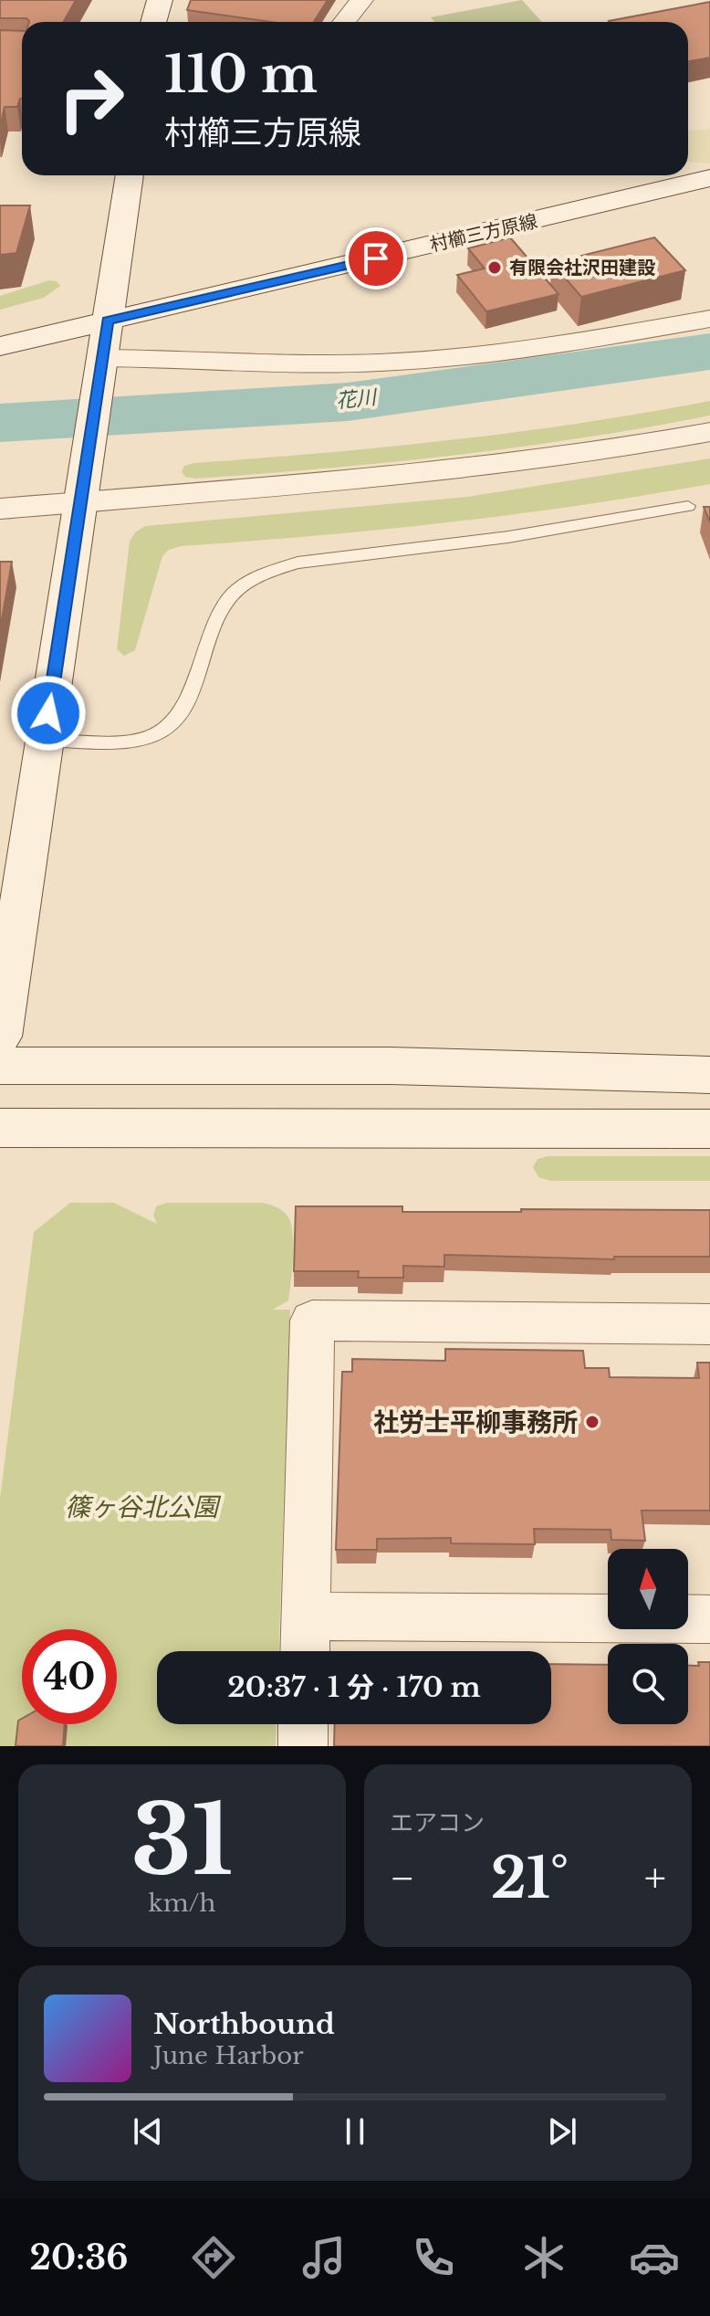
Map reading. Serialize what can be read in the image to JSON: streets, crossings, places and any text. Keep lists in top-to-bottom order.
{
  "streets": {
    "street": ["村櫛三方原線"]
  },
  "water": ["花川"],
  "parks": ["篠ヶ谷北公園"],
  "places": ["有限会社沢田建設", "社労士平柳事務所"],
  "north": "top",
  "page": {
    "turn": ["110 m", "村櫛三方原線"],
    "limit": "40",
    "trip": "20:37 · 1 分 · 170 m",
    "tile": [
      ["31", "km/h"],
      "エアコン"
    ],
    "heat": ["−", "21°", "+"],
    "song": ["Northbound", "June Harbor"],
    "tabs": "20:36"
  }
}
